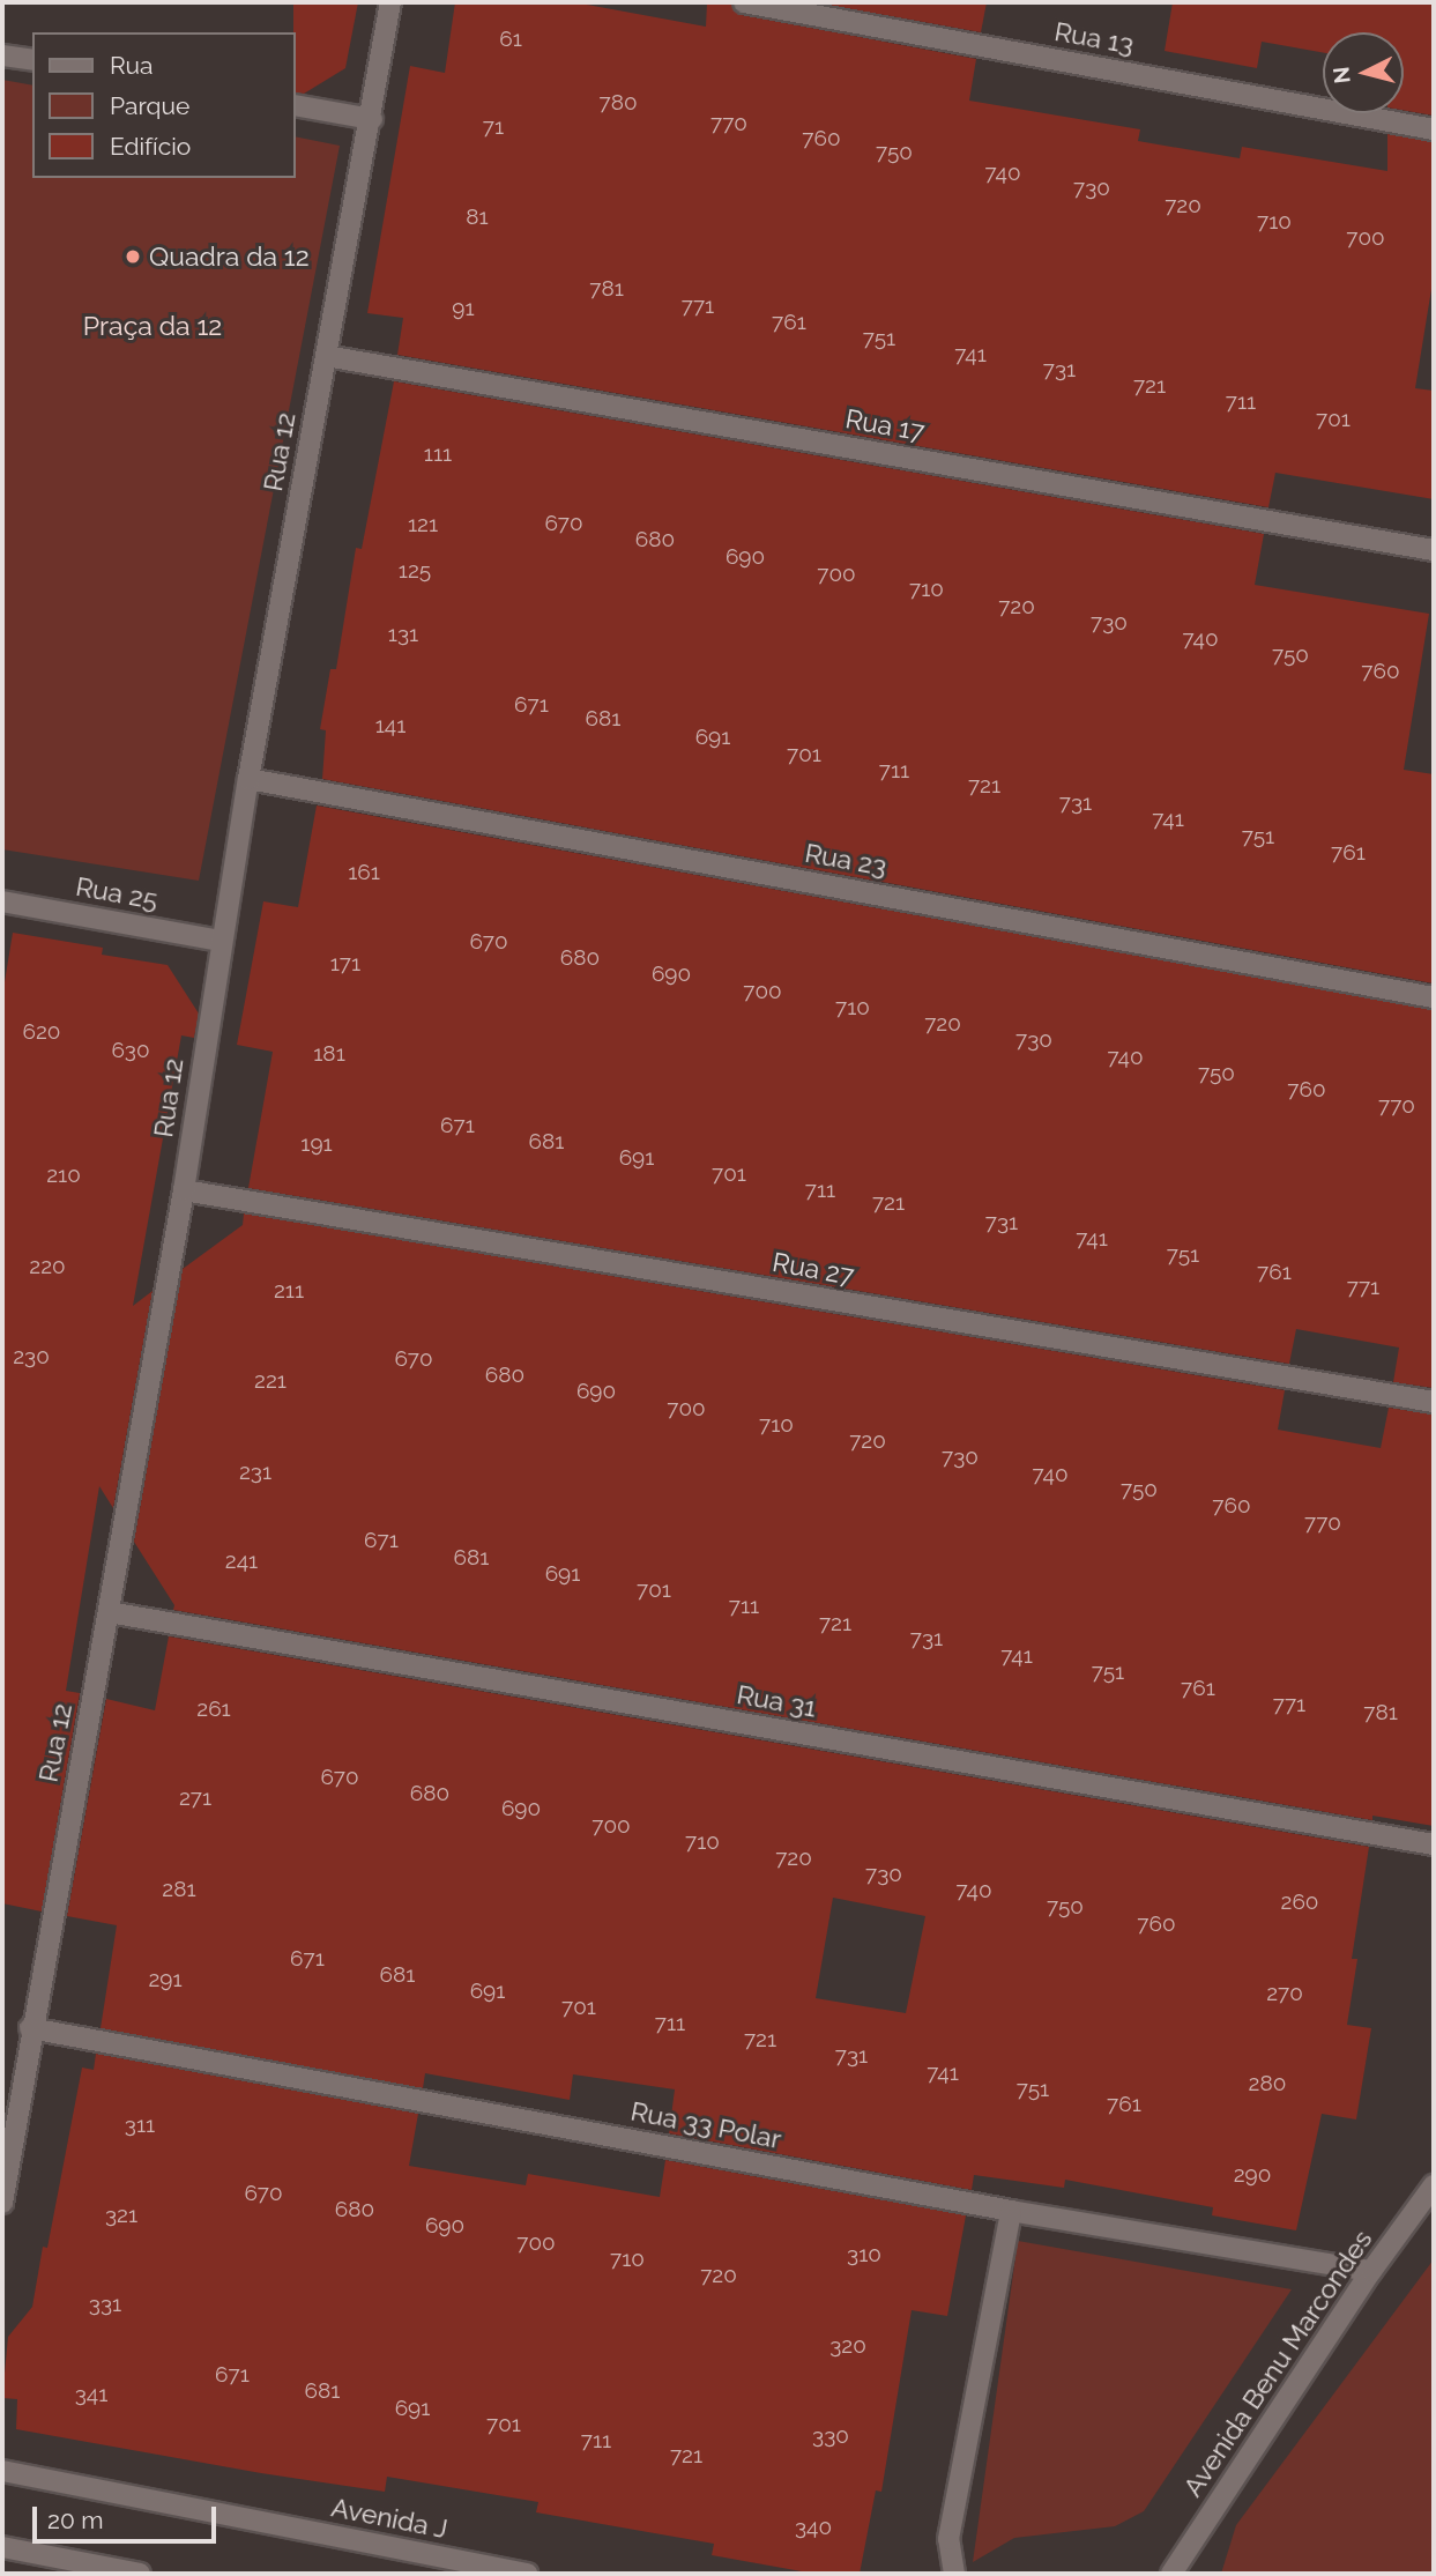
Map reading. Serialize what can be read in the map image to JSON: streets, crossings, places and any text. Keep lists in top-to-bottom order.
{
  "streets": {
    "street": [
      "Rua 13",
      "Rua 17",
      "Rua 12",
      "Rua 23",
      "Rua 25",
      "Rua 27",
      "Rua 31",
      "Rua 33 Polar",
      "Avenida Benu Marcondes",
      "Avenida J"
    ]
  },
  "crossings": [
    ["Rua 17", "Rua 12"],
    ["Rua 12", "Rua 23"],
    ["Rua 12", "Rua 25"],
    ["Rua 12", "Rua 27"],
    ["Rua 12", "Rua 31"],
    ["Rua 12", "Rua 33 Polar"],
    ["Rua 33 Polar", "Avenida Benu Marcondes"]
  ],
  "parks": ["Praça da 12"],
  "places": ["Quadra da 12"],
  "house_numbers": [
    "61",
    "780",
    "770",
    "71",
    "760",
    "750",
    "740",
    "730",
    "720",
    "81",
    "710",
    "700",
    "781",
    "771",
    "91",
    "761",
    "751",
    "741",
    "731",
    "721",
    "711",
    "701",
    "111",
    "670",
    "121",
    "680",
    "690",
    "125",
    "700",
    "710",
    "720",
    "730",
    "131",
    "740",
    "750",
    "760",
    "671",
    "681",
    "141",
    "691",
    "701",
    "711",
    "721",
    "731",
    "741",
    "751",
    "761",
    "161",
    "670",
    "680",
    "171",
    "690",
    "700",
    "710",
    "720",
    "620",
    "730",
    "630",
    "181",
    "740",
    "750",
    "760",
    "770",
    "671",
    "681",
    "191",
    "691",
    "701",
    "210",
    "711",
    "721",
    "731",
    "741",
    "751",
    "220",
    "761",
    "771",
    "211",
    "230",
    "670",
    "680",
    "221",
    "690",
    "700",
    "710",
    "720",
    "730",
    "231",
    "740",
    "750",
    "760",
    "770",
    "671",
    "681",
    "241",
    "691",
    "701",
    "711",
    "721",
    "731",
    "741",
    "751",
    "761",
    "771",
    "261",
    "781",
    "670",
    "680",
    "271",
    "690",
    "700",
    "710",
    "720",
    "730",
    "281",
    "740",
    "260",
    "750",
    "760",
    "671",
    "681",
    "291",
    "691",
    "270",
    "701",
    "711",
    "721",
    "731",
    "741",
    "280",
    "751",
    "761",
    "311",
    "290",
    "670",
    "680",
    "321",
    "690",
    "700",
    "310",
    "710",
    "720",
    "331",
    "320",
    "671",
    "681",
    "341",
    "691",
    "701",
    "330",
    "711",
    "721",
    "340"
  ],
  "legend": ["Rua", "Parque", "Edifício"],
  "scale_bar": "20 m",
  "north": "left"
}
